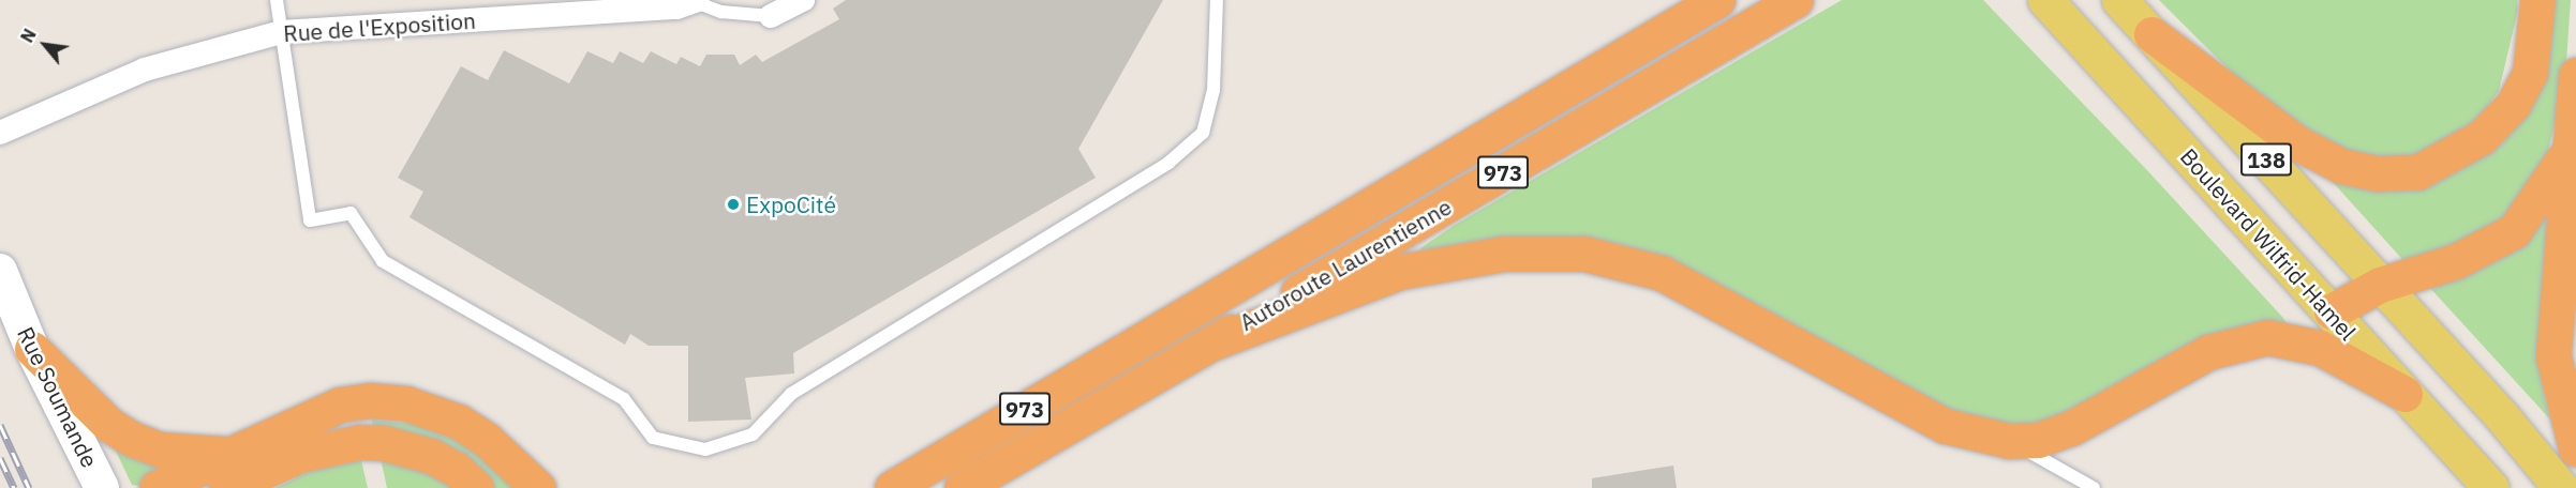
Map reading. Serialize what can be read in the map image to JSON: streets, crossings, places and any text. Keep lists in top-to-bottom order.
{
  "streets": {
    "highway": ["973", "Autoroute Laurentienne"],
    "main road": ["138", "Boulevard Wilfrid-Hamel"],
    "street": ["Rue de l'Exposition", "Rue Soumande"]
  },
  "places": ["ExpoCité"],
  "north": "top left"
}
